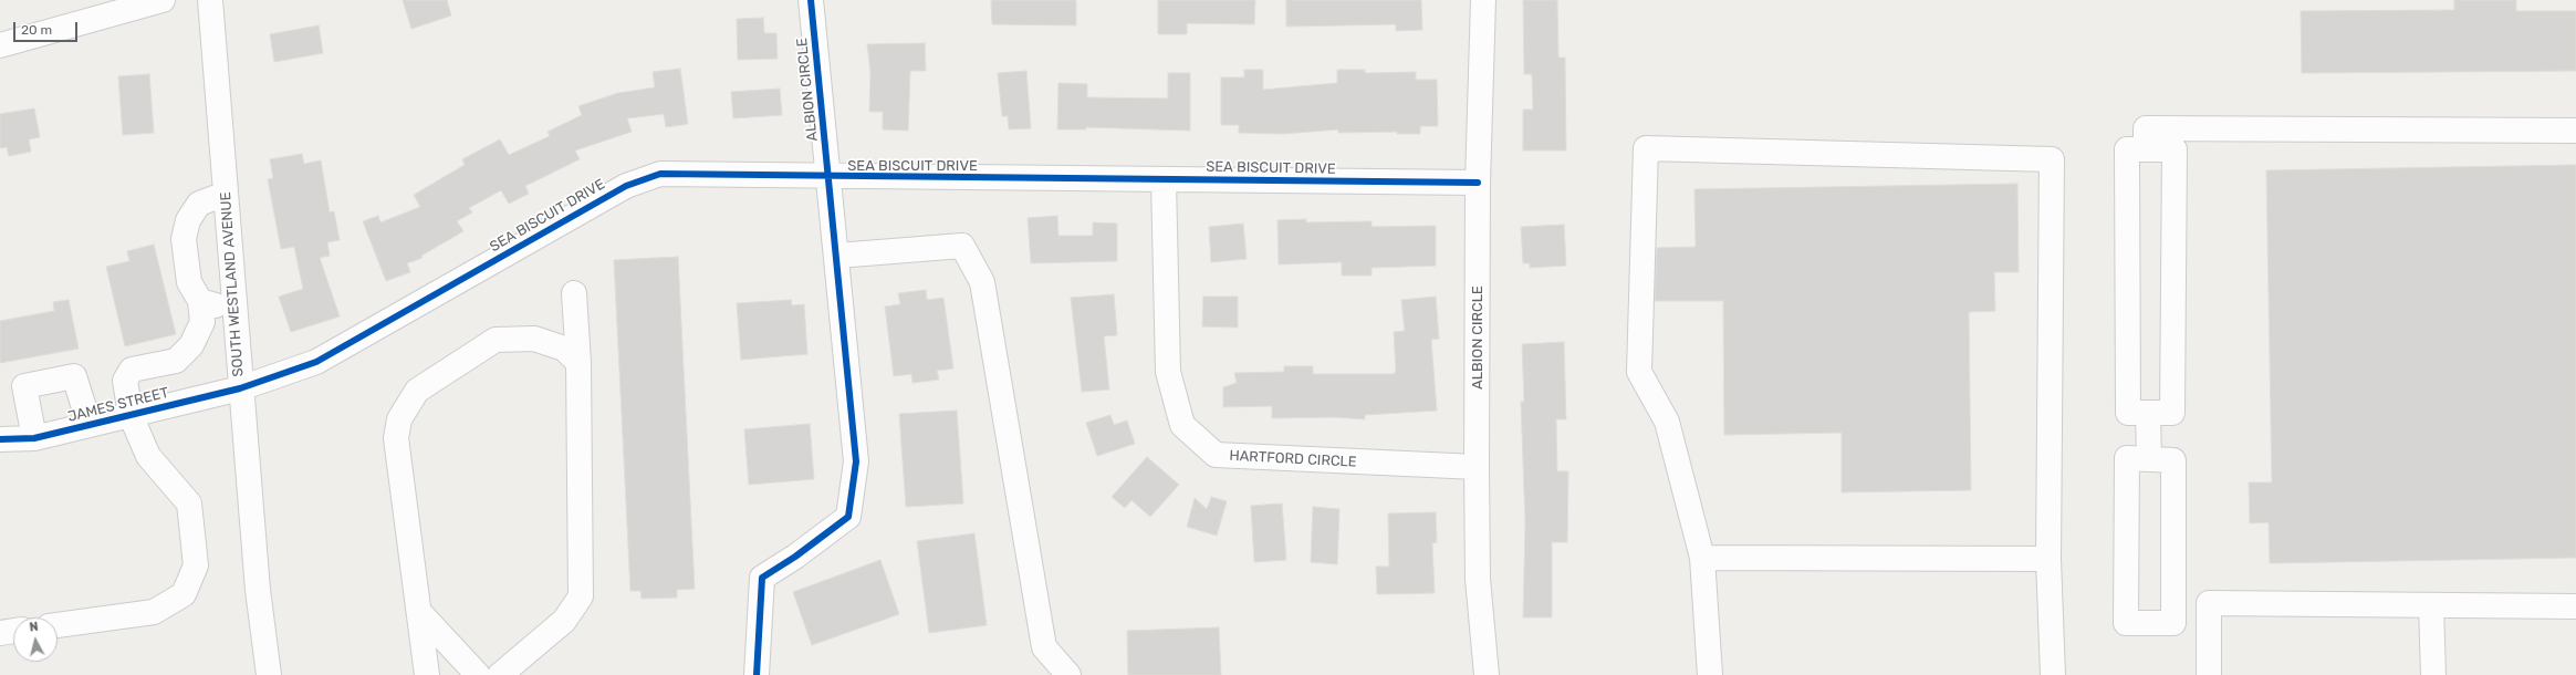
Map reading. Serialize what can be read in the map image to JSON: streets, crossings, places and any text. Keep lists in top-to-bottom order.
{
  "streets": {
    "street": [
      "ALBION CIRCLE",
      "SEA BISCUIT DRIVE",
      "SOUTH WESTLAND AVENUE",
      "JAMES STREET",
      "HARTFORD CIRCLE"
    ]
  },
  "crossings": [
    ["ALBION CIRCLE", "SEA BISCUIT DRIVE"],
    ["ALBION CIRCLE", "HARTFORD CIRCLE"],
    ["SEA BISCUIT DRIVE", "SOUTH WESTLAND AVENUE"],
    ["SEA BISCUIT DRIVE", "JAMES STREET"],
    ["SEA BISCUIT DRIVE", "HARTFORD CIRCLE"],
    ["SOUTH WESTLAND AVENUE", "JAMES STREET"]
  ],
  "scale_bar": "20 m",
  "north": "top"
}
